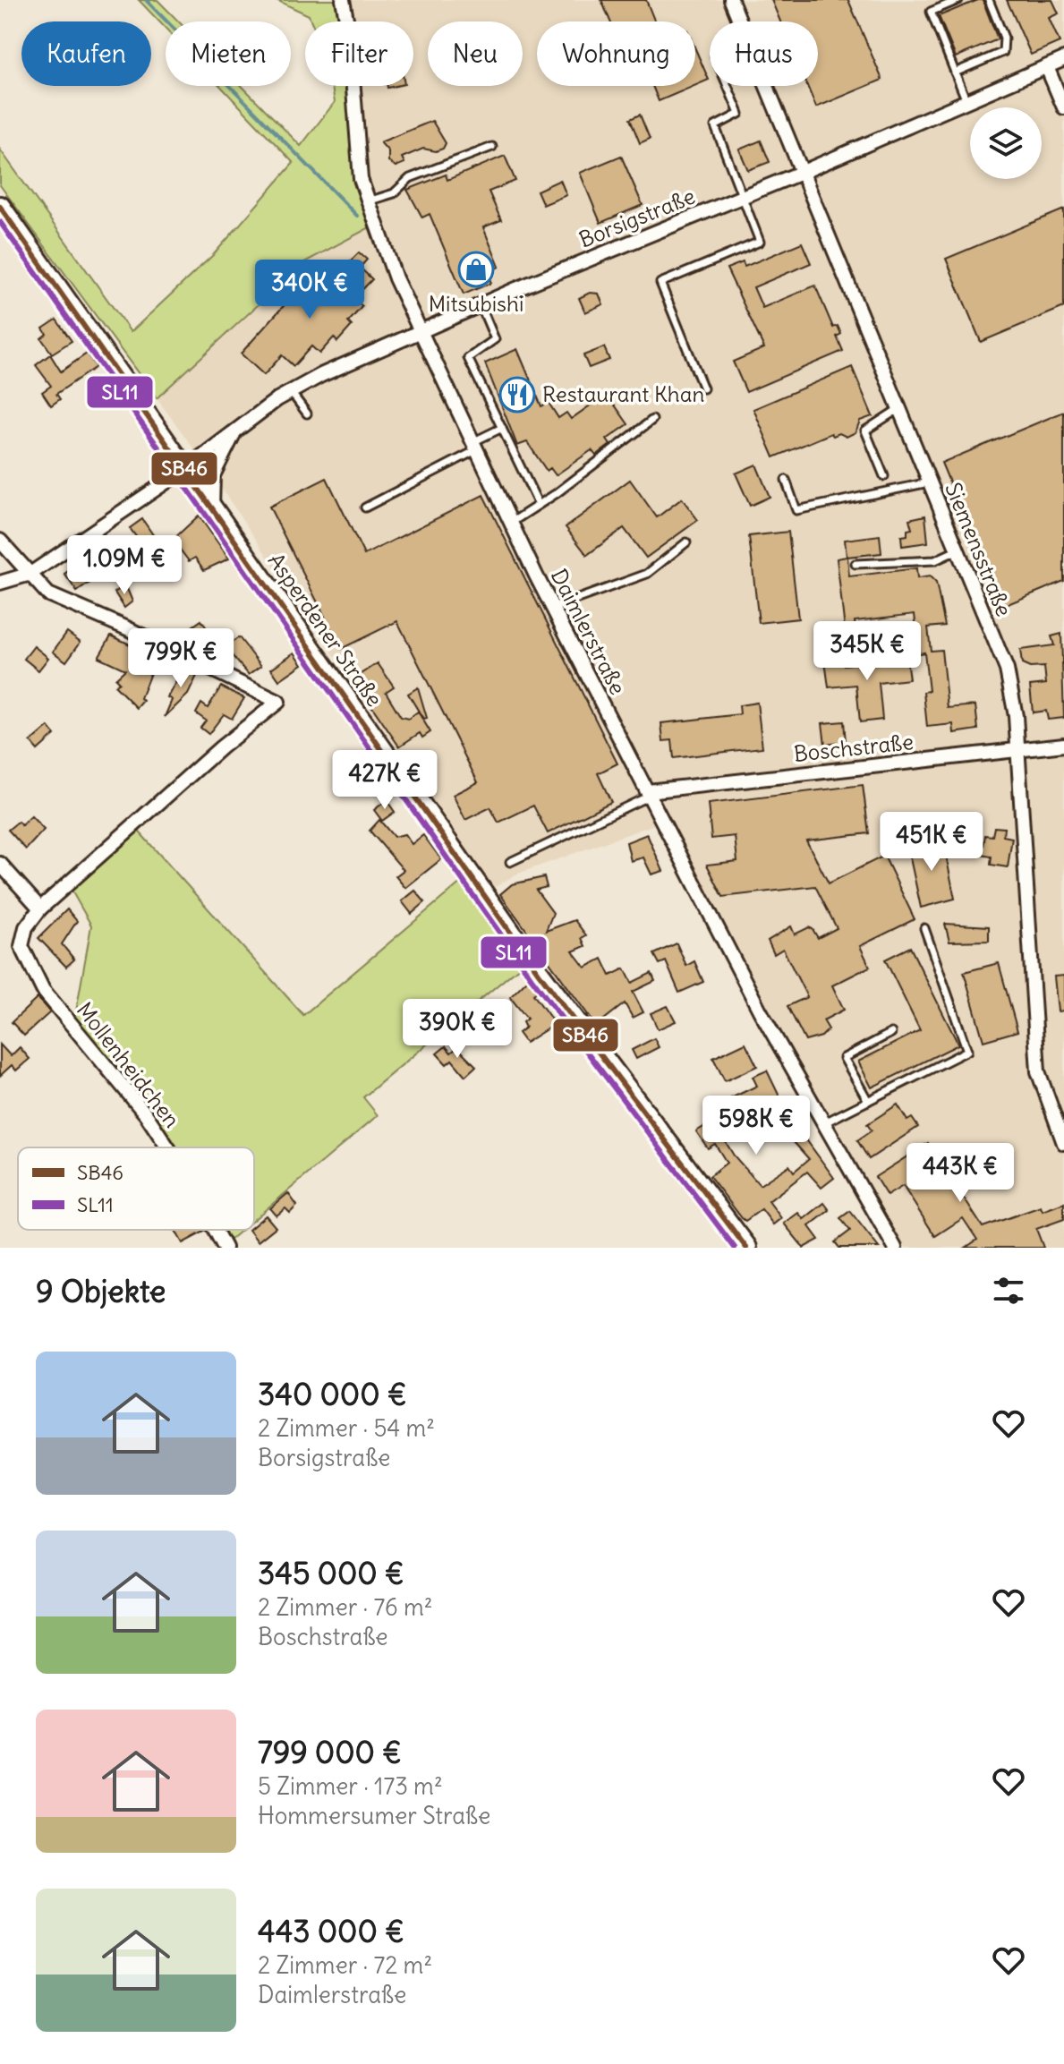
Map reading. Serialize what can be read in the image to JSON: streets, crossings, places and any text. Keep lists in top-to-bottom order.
{
  "streets": {
    "main road": ["Asperdener Straße"],
    "street": [
      "Borsigstraße",
      "Siemensstraße",
      "Daimlerstraße",
      "Boschstraße",
      "Mollenheidchen"
    ]
  },
  "crossings": [
    ["Borsigstraße", "Siemensstraße"],
    ["Borsigstraße", "Asperdener Straße"],
    ["Borsigstraße", "Daimlerstraße"],
    ["Borsigstraße", "Mollenheidchen"],
    ["Siemensstraße", "Boschstraße"],
    ["Daimlerstraße", "Boschstraße"]
  ],
  "places": {
    "shop": ["Mitsubishi"],
    "restaurant": ["Restaurant Khan"]
  },
  "lines": ["transit line SB46", "transit line SL11"],
  "legend": ["SB46", "SL11"],
  "page": {
    "chip": [
      "Kaufen",
      "Mieten",
      "Filter",
      "Neu",
      "Wohnung",
      "Haus"
    ],
    "price": [
      "340K €",
      "1.09M €",
      "345K €",
      "799K €",
      "427K €",
      "451K €",
      "390K €",
      "598K €",
      "443K €"
    ],
    "heading": "9 Objekte",
    "list": [
      {
        "name": "340 000 €",
        "note": "2 Zimmer · 54 m² · Borsigstraße"
      },
      {
        "name": "345 000 €",
        "note": "2 Zimmer · 76 m² · Boschstraße"
      },
      {
        "name": "799 000 €",
        "note": "5 Zimmer · 173 m² · Hommersumer Straße"
      },
      {
        "name": "443 000 €",
        "note": "2 Zimmer · 72 m² · Daimlerstraße"
      }
    ]
  }
}
